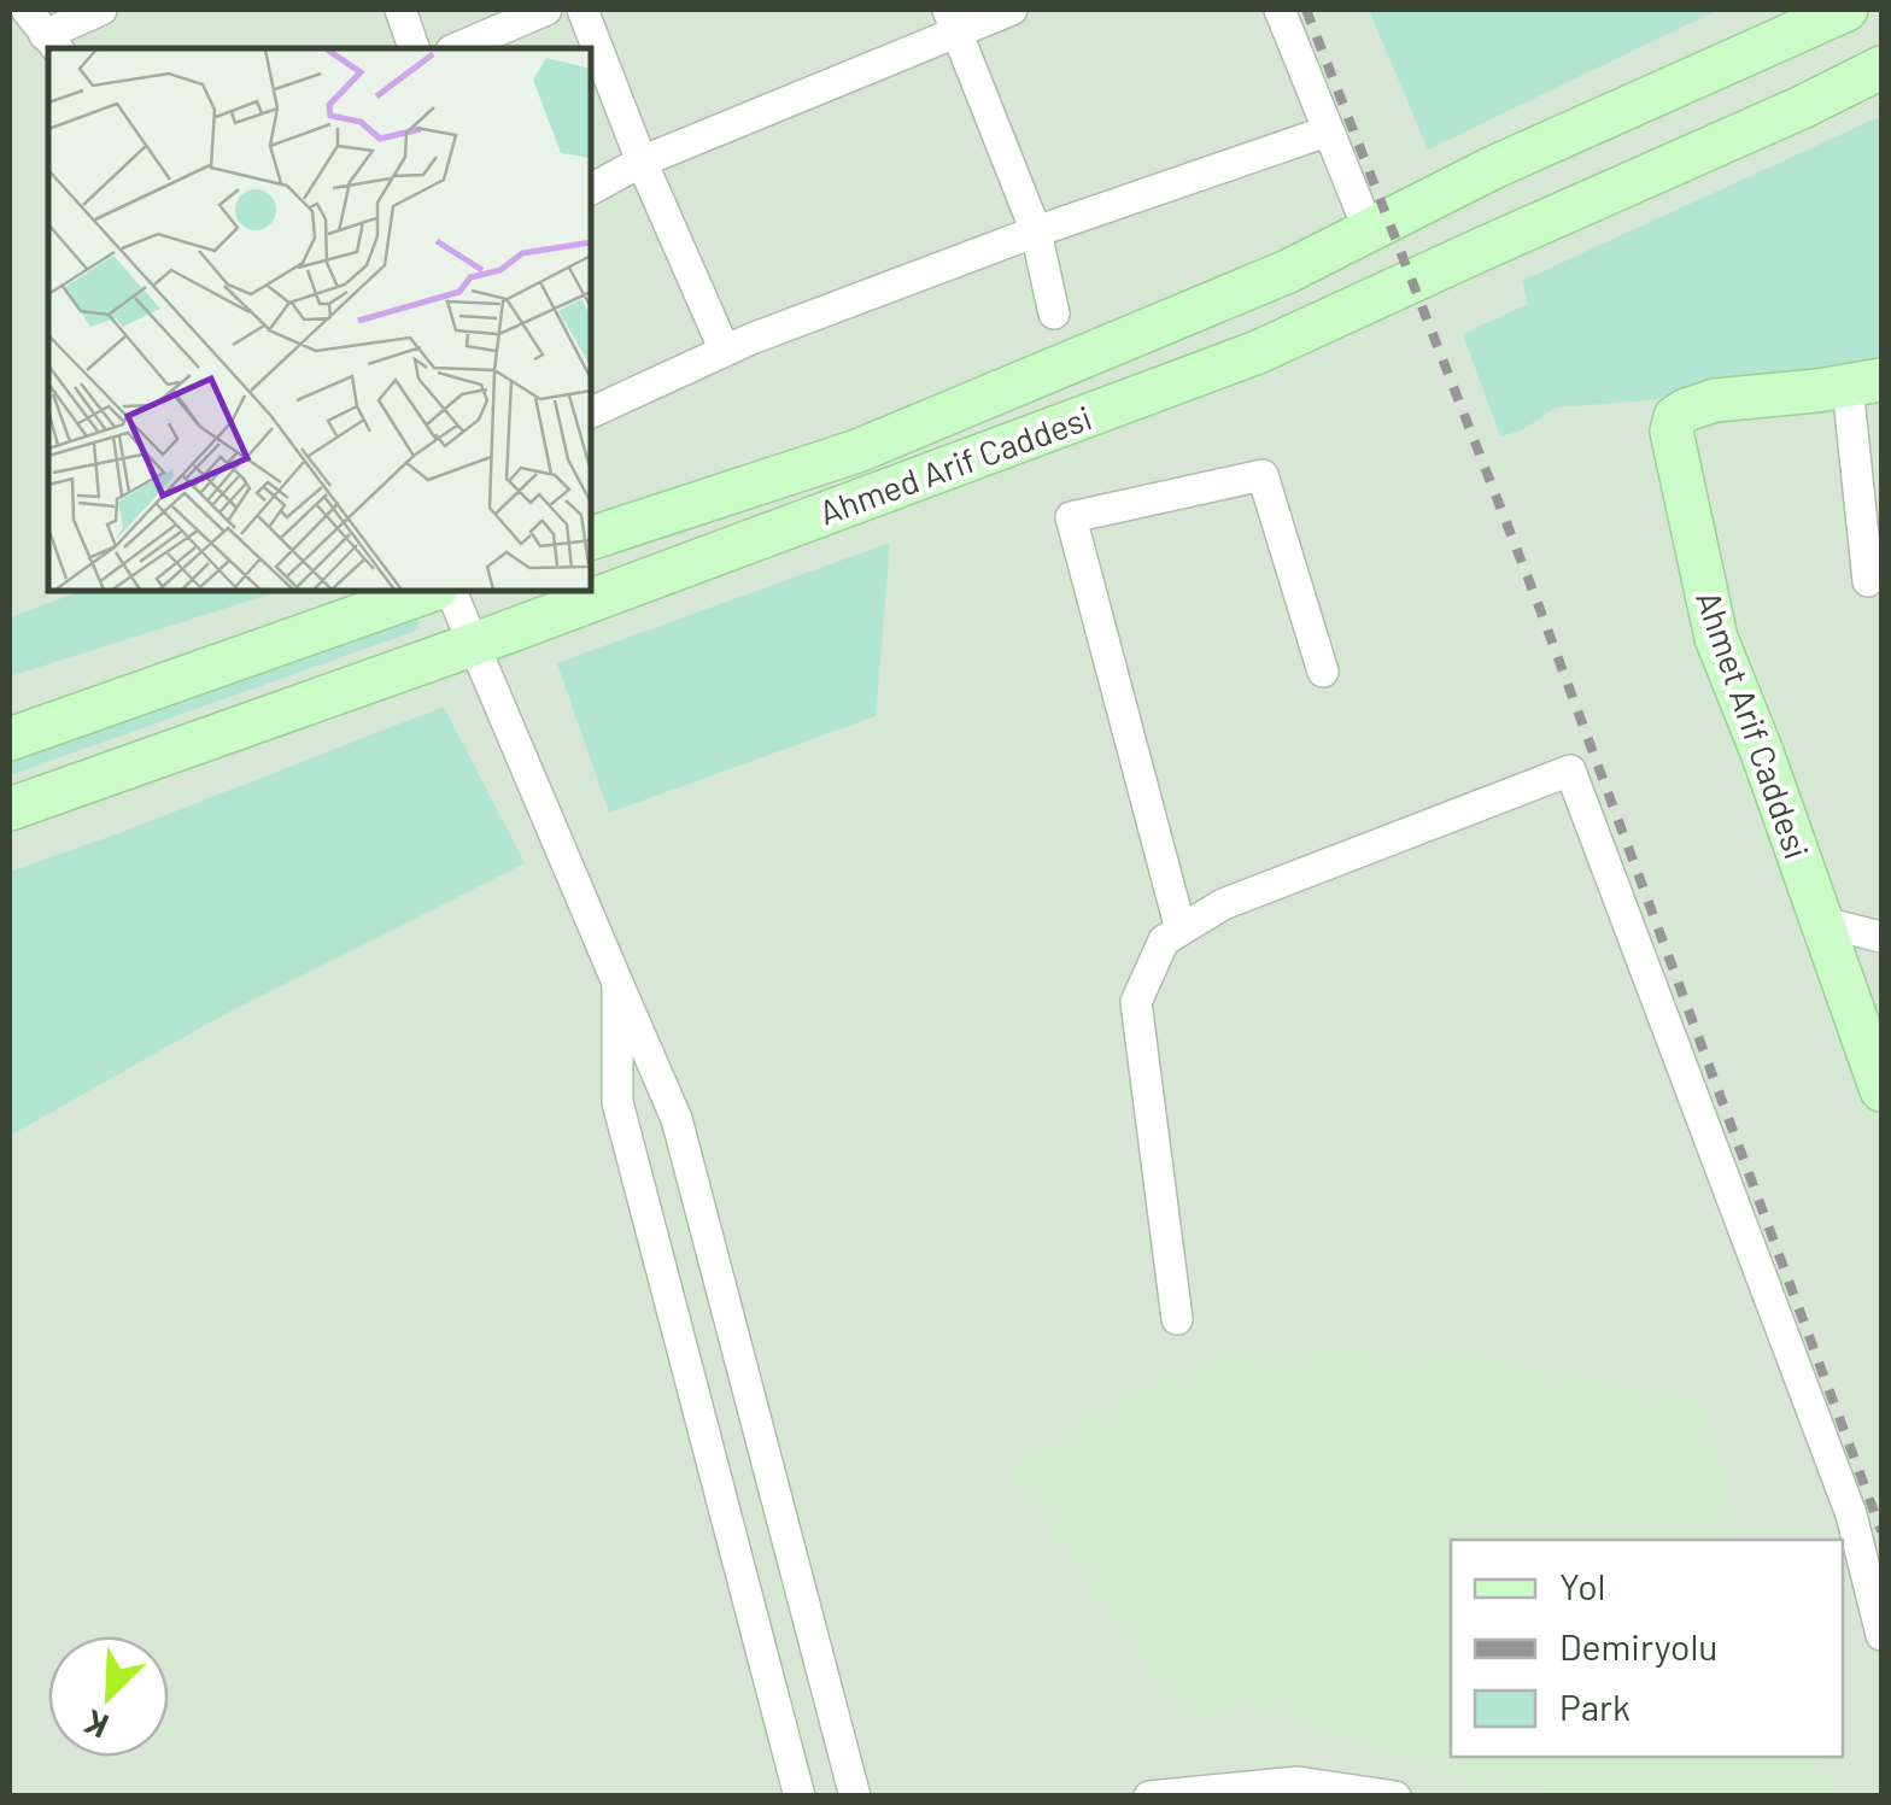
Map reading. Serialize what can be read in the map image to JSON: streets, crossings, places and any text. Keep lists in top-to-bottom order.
{
  "streets": {
    "street": ["Ahmed Arif Caddesi", "Ahmet Arif Caddesi"]
  },
  "legend": ["Yol", "Demiryolu", "Park"],
  "north": "bottom left"
}
